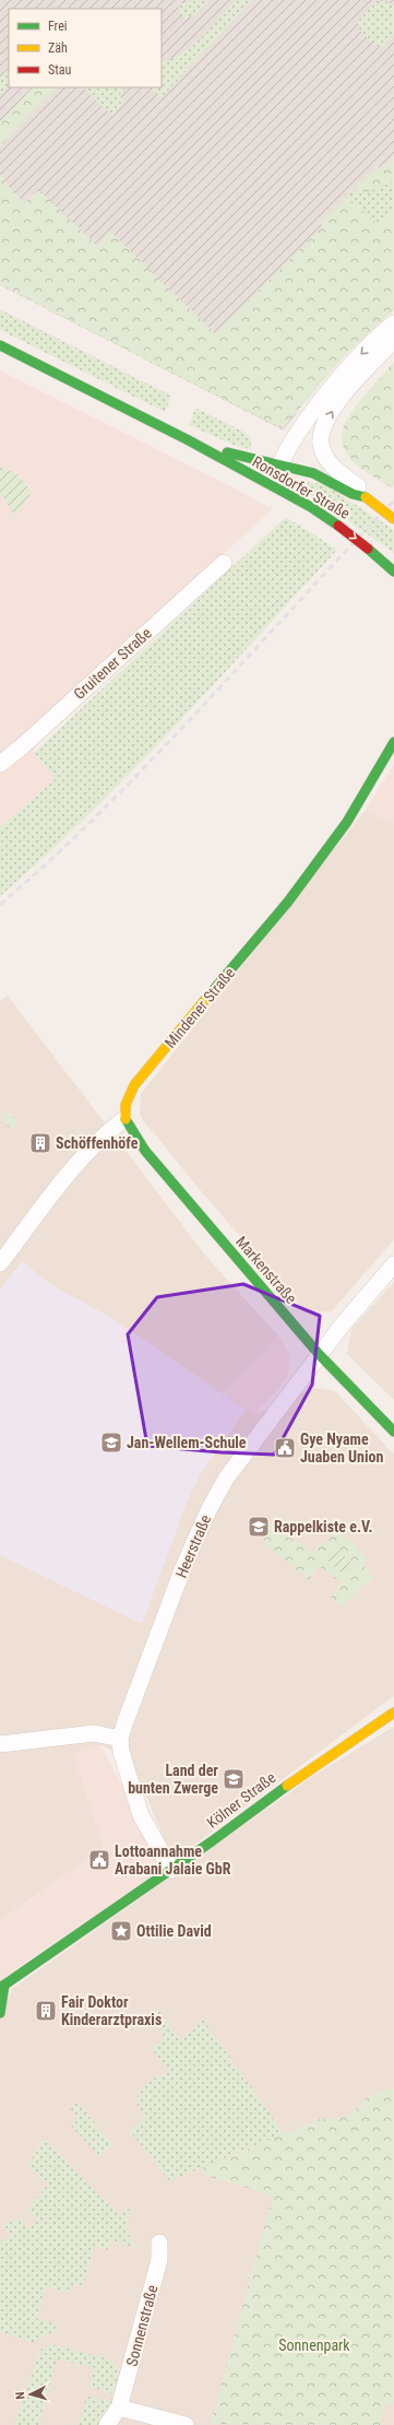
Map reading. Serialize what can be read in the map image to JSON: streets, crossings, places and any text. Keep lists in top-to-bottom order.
{
  "streets": {
    "main road": [
      "Ronsdorfer Straße",
      "Mindener Straße",
      "Markenstraße",
      "Kölner Straße"
    ],
    "street": ["Gruitener Straße", "Heerstraße", "Sonnenstraße"]
  },
  "crossings": [
    ["Mindener Straße", "Markenstraße"],
    ["Markenstraße", "Heerstraße"],
    ["Heerstraße", "Kölner Straße"]
  ],
  "parks": ["Sonnenpark"],
  "places": {
    "building": ["Schöffenhöfe", "Fair Doktor Kinderarztpraxis"],
    "school or university": ["Jan-Wellem-Schule", "Rappelkiste e.V.", "Land der bunten Zwerge"],
    "public building": ["Gye Nyame Juaben Union", "Lottoannahme Arabani Jalaie GbR"],
    "place": ["Ottilie David"]
  },
  "legend": ["Frei", "Zäh", "Stau"],
  "north": "left"
}
